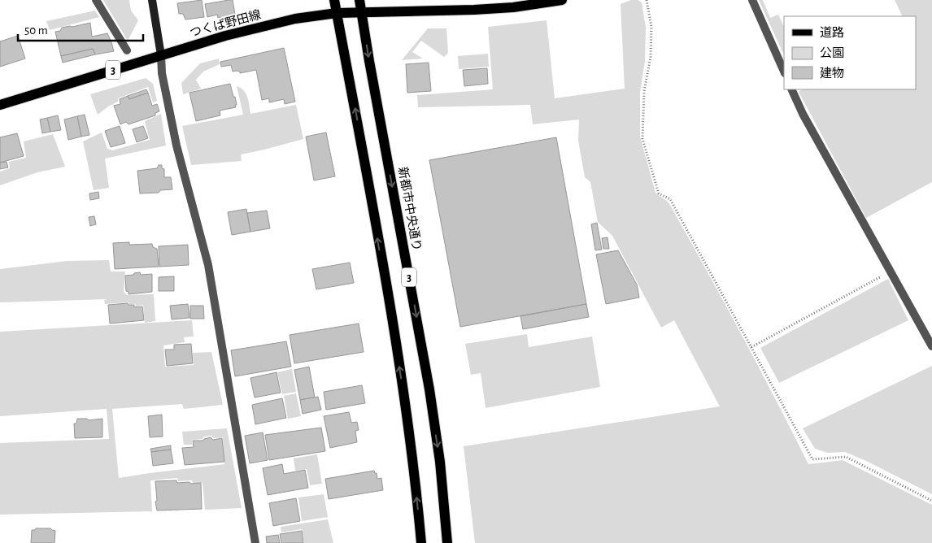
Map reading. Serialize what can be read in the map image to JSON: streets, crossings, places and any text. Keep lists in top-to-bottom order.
{
  "streets": {
    "main road": ["つくば野田線", "3", "新都市中央通り"]
  },
  "crossings": [
    ["つくば野田線", "3"],
    ["つくば野田線", "新都市中央通り"]
  ],
  "legend": ["道路", "公園", "建物"],
  "scale_bar": "50 m"
}
